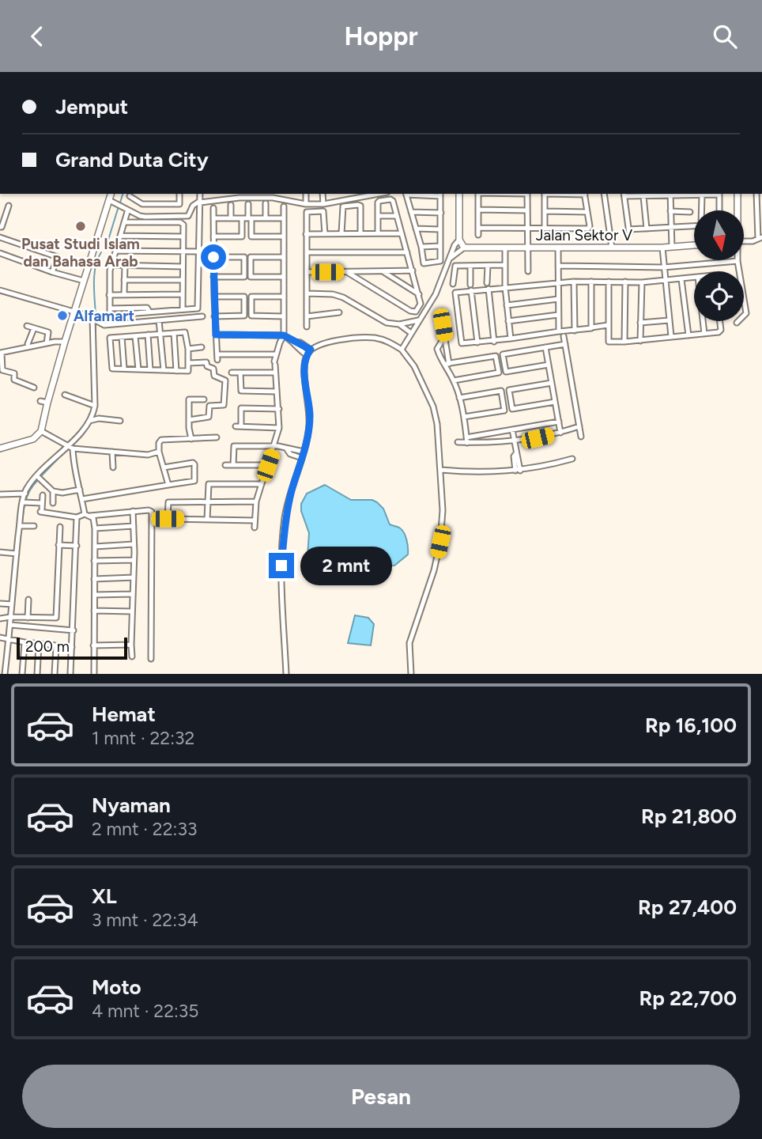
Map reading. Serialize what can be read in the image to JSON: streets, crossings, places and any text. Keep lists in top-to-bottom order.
{
  "streets": {
    "street": ["Jalan Sektor V"]
  },
  "places": ["Pusat Studi Islam dan Bahasa Arab", "Alfamart"],
  "scale_bar": "200 m",
  "north": "bottom",
  "page": {
    "header": "Hoppr",
    "banner": ["Jemput", "Grand Duta City"],
    "bubble": "2 mnt",
    "scale": "200 m",
    "list": [
      {
        "name": "Hemat",
        "note": "1 mnt · 22:32",
        "value": "Rp 16,100"
      },
      {
        "name": "Nyaman",
        "note": "2 mnt · 22:33",
        "value": "Rp 21,800"
      },
      {
        "name": "XL",
        "note": "3 mnt · 22:34",
        "value": "Rp 27,400"
      },
      {
        "name": "Moto",
        "note": "4 mnt · 22:35",
        "value": "Rp 22,700"
      }
    ],
    "buttons": "Pesan"
  }
}
